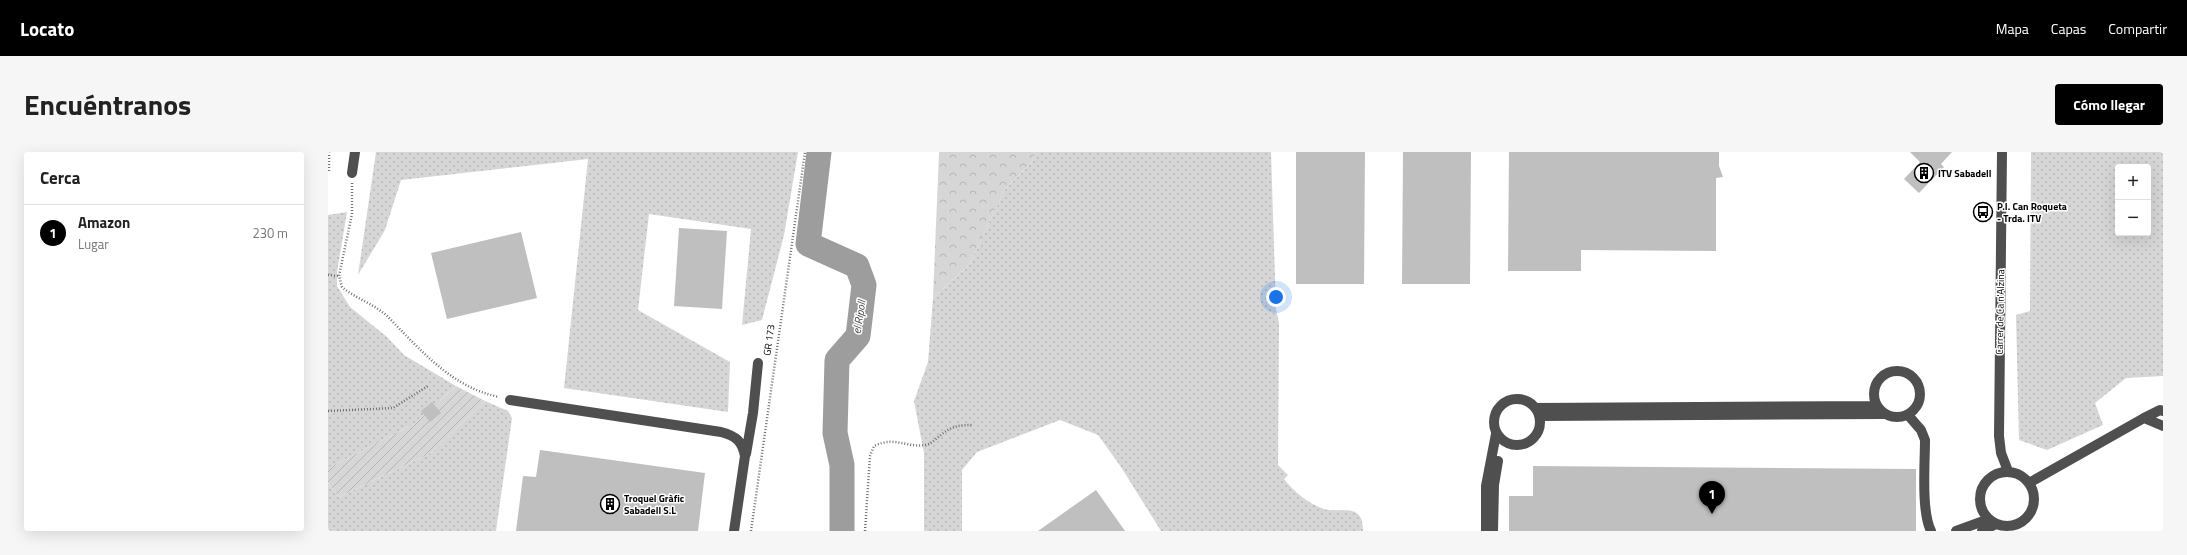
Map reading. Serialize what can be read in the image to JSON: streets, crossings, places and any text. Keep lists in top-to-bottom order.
{
  "streets": {
    "street": ["Carrer de Ca n'Alzina"],
    "path": ["GR 173"]
  },
  "water": ["el Ripoll"],
  "places": {
    "building": ["ITV Sabadell", "Troquel Gràfic Sabadell S.L"],
    "bus stop": ["P.I. Can Roqueta - Trda. ITV"]
  },
  "page": {
    "header": "Locato",
    "nav": ["Mapa", "Capas", "Compartir"],
    "title": "Encuéntranos",
    "buttons": "Cómo llegar",
    "heading": "Cerca",
    "map_buttons": ["+", "−"],
    "list": [
      {
        "mark": "1",
        "name": "Amazon",
        "note": "Lugar",
        "value": "230 m"
      }
    ],
    "pins": "1"
  }
}
